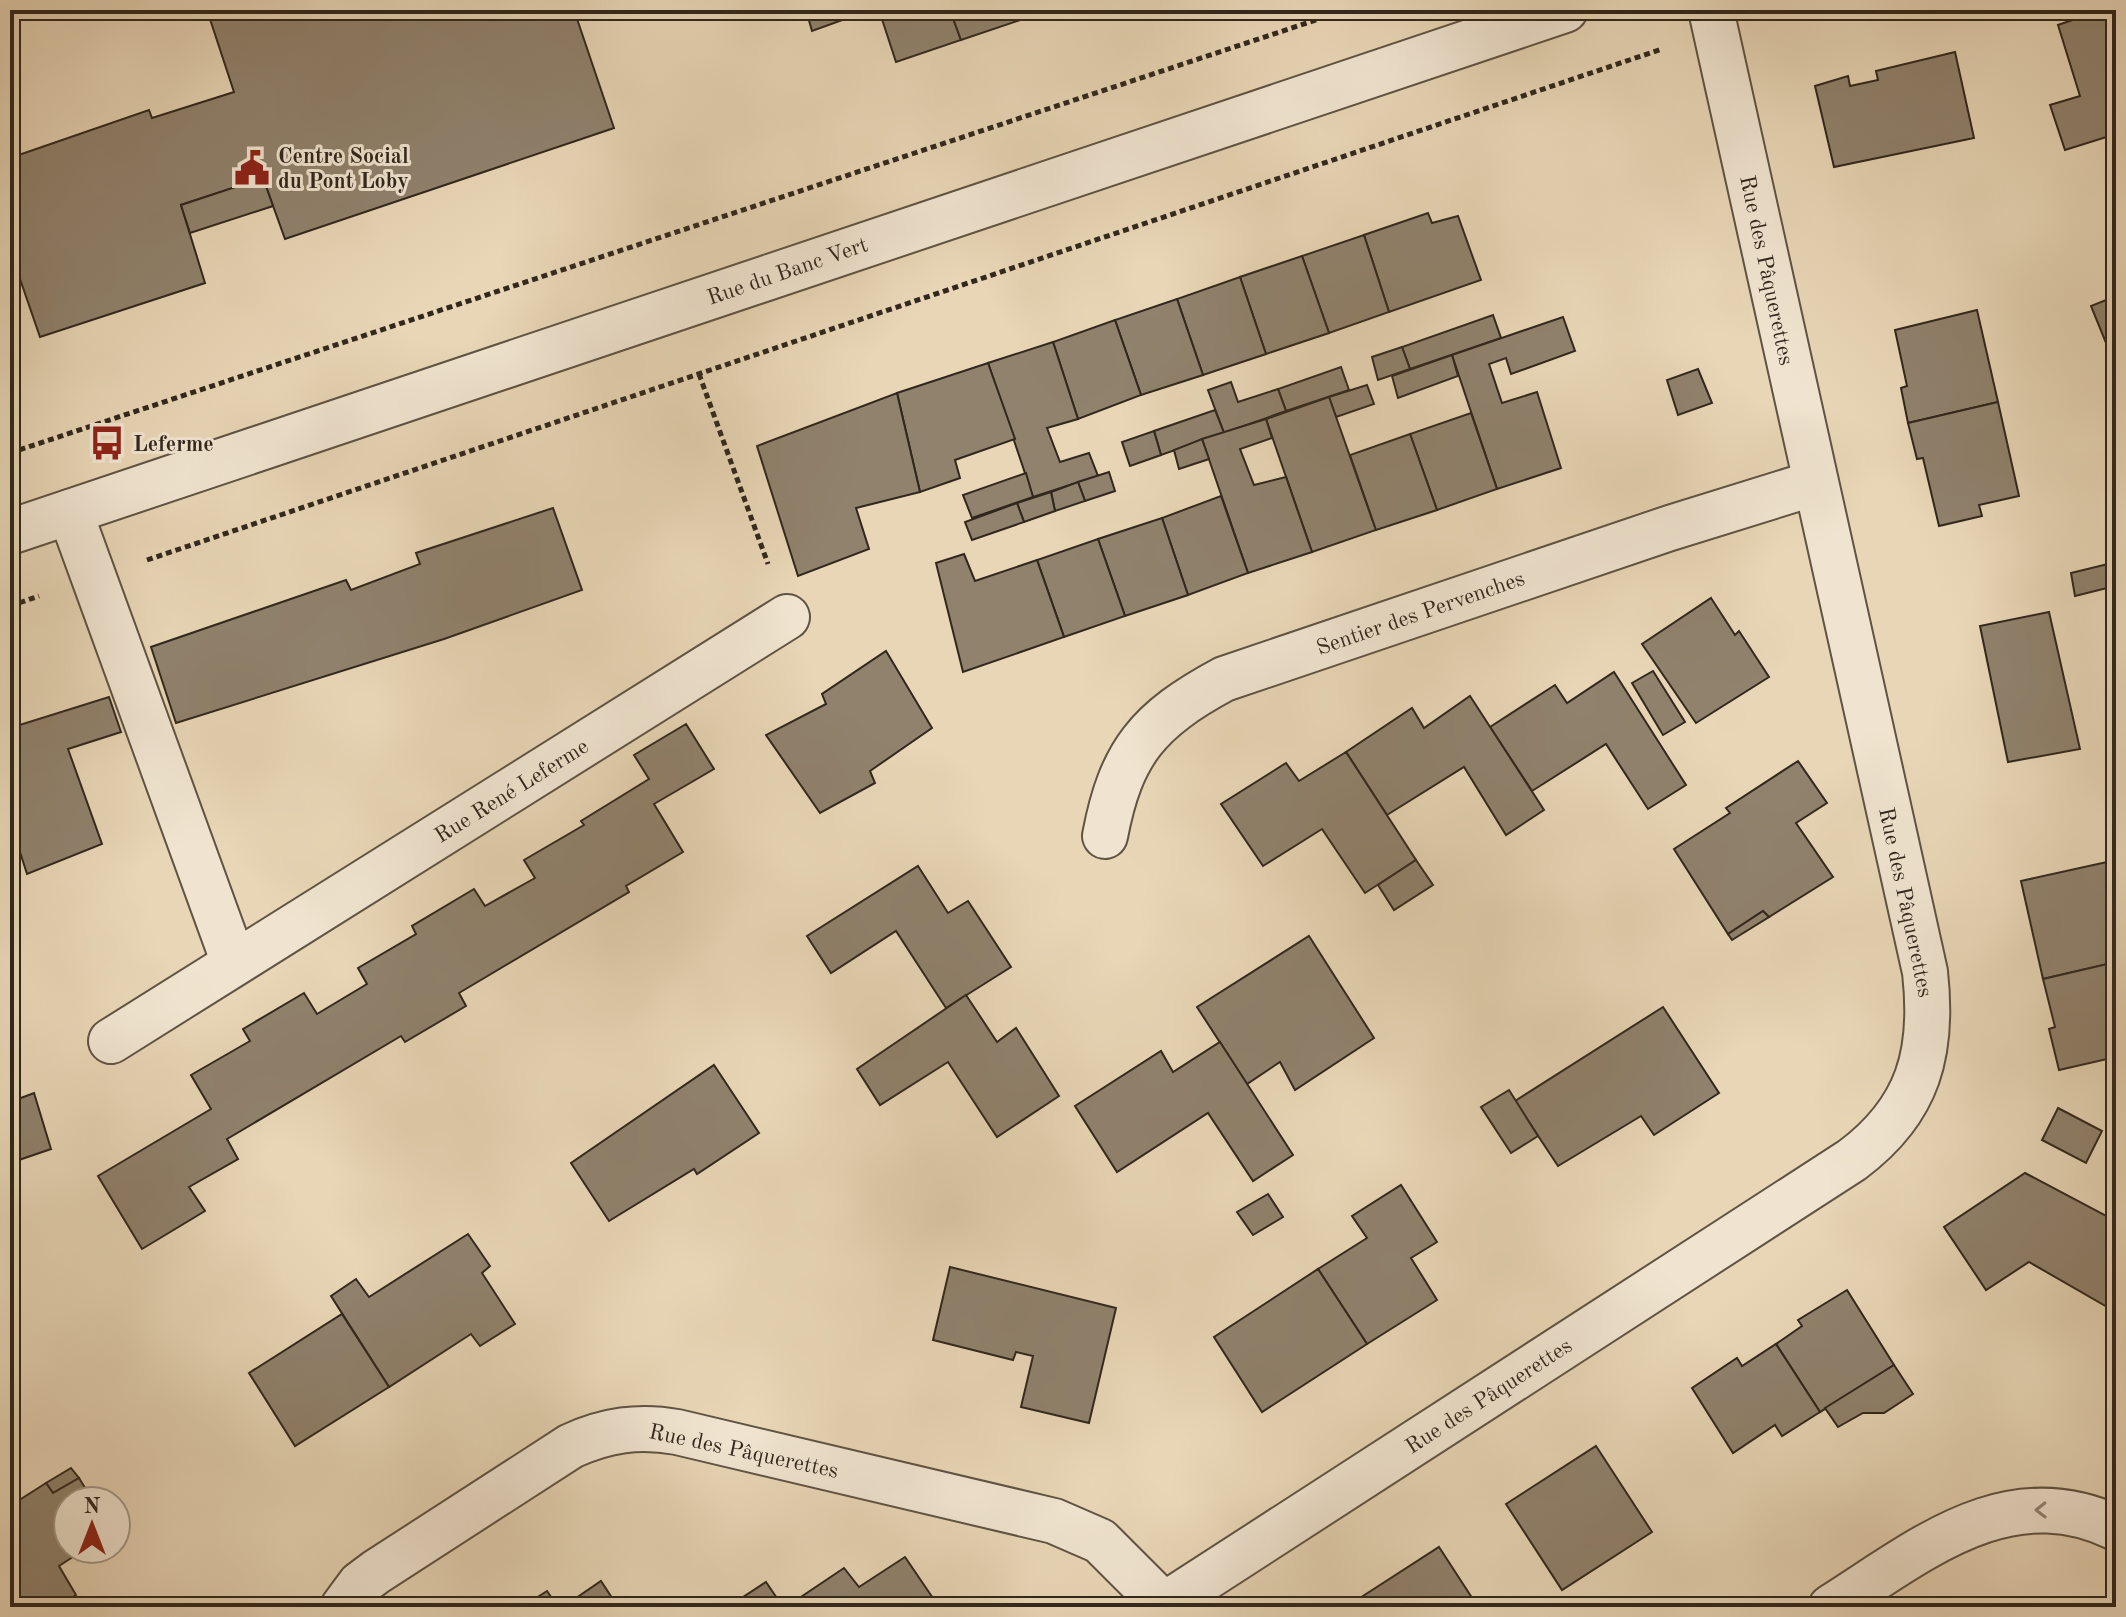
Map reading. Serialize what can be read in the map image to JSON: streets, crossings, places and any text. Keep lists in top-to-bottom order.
{
  "streets": {
    "street": [
      "Rue du Banc Vert",
      "Rue des Pâquerettes",
      "Sentier des Pervenches",
      "Rue René Leferme"
    ]
  },
  "crossings": [
    ["Rue des Pâquerettes", "Sentier des Pervenches"]
  ],
  "places": {
    "public building": ["Centre Social du Pont Loby"],
    "bus stop": ["Leferme"]
  },
  "north": "top"
}
